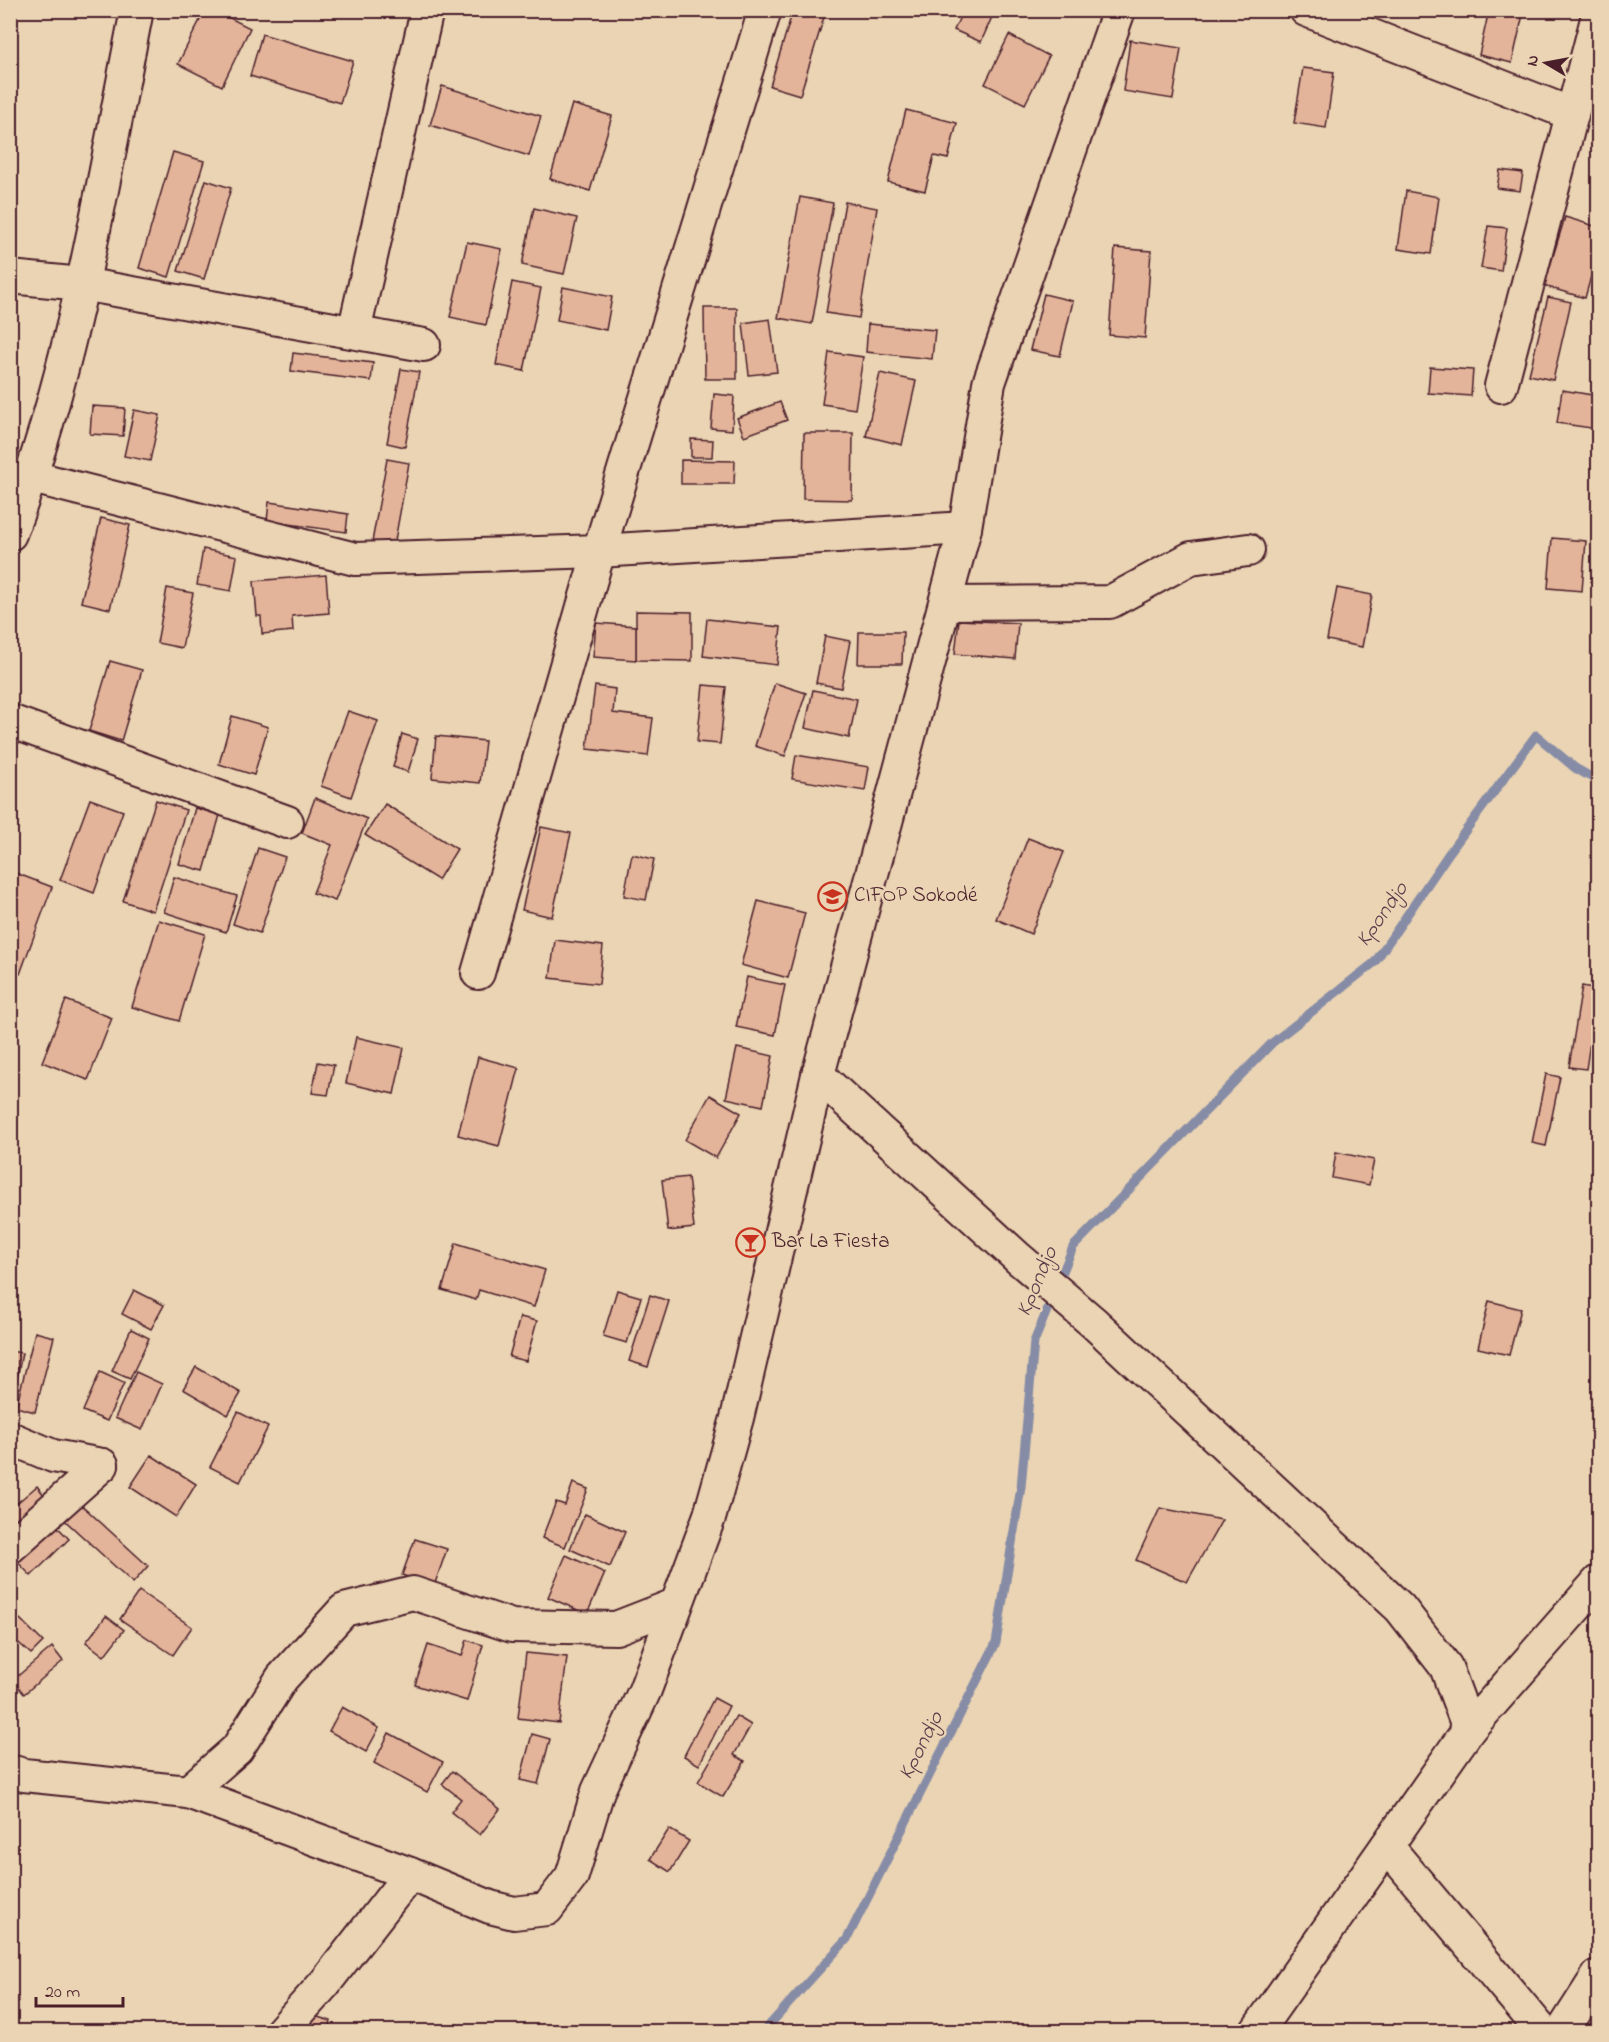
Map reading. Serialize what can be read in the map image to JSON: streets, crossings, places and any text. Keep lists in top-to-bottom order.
{
  "water": ["Kpondjo"],
  "places": {
    "school or university": ["CIFOP Sokodé"],
    "bar": ["Bar La Fiesta"]
  },
  "scale_bar": "20 m",
  "north": "left"
}
